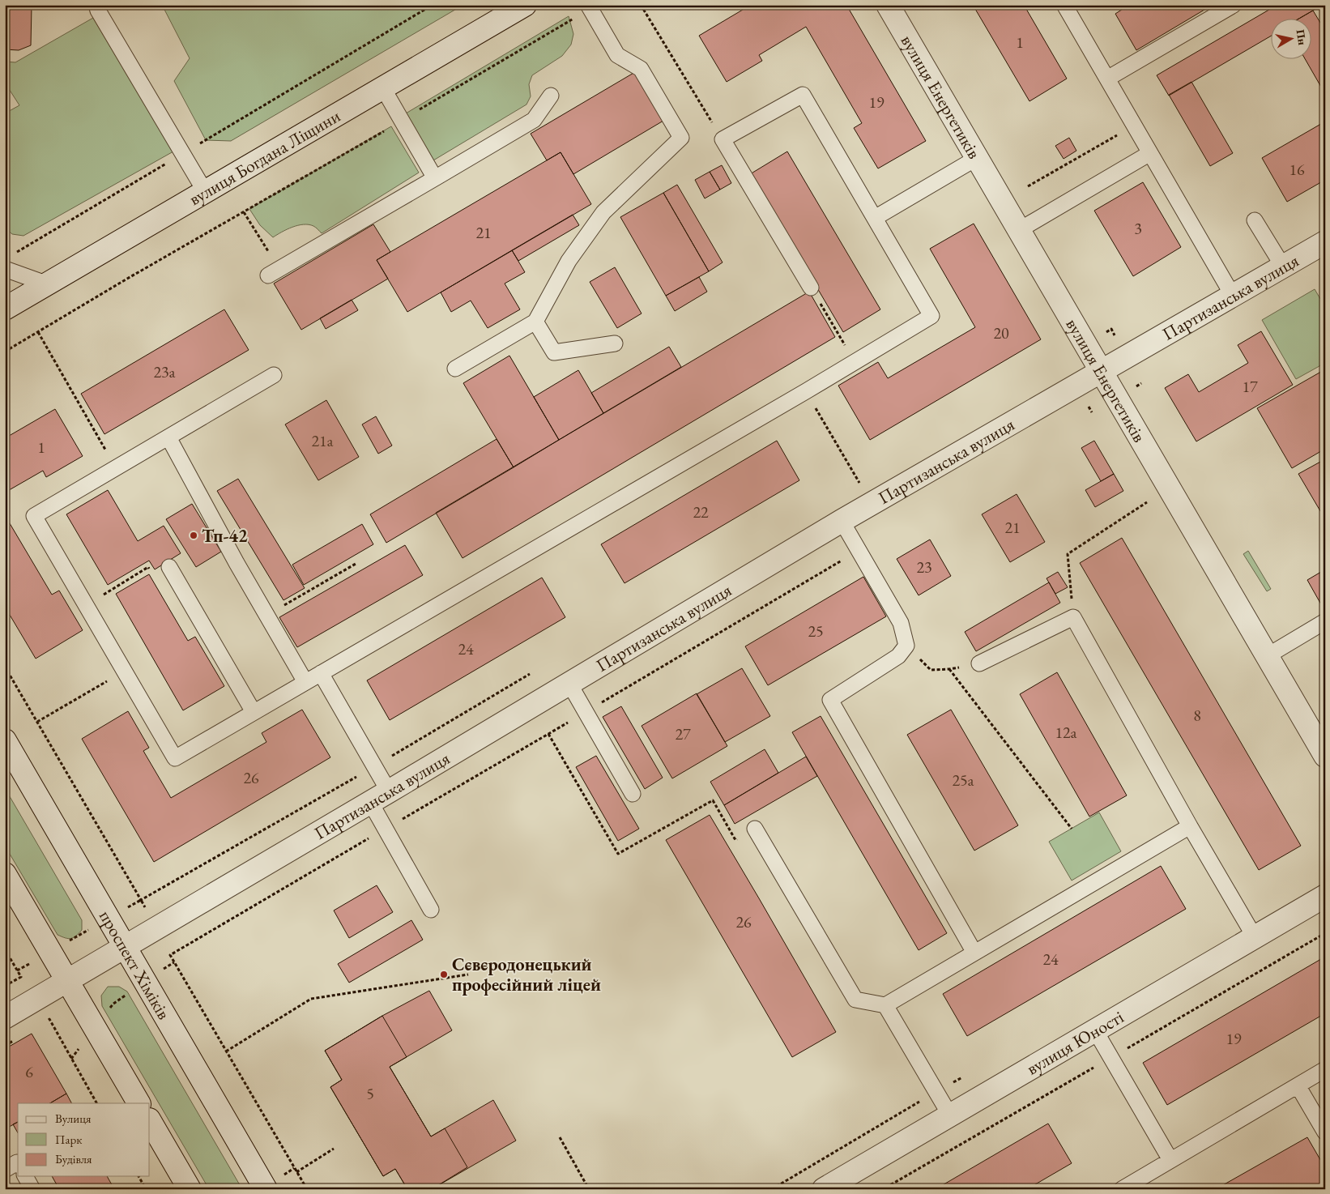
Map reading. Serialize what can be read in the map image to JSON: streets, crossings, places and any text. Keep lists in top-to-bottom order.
{
  "streets": {
    "street": [
      "вулиця Енергетиків",
      "вулиця Богдана Ліщини",
      "Партизанська вулиця",
      "проспект Хіміків",
      "вулиця Юності"
    ]
  },
  "crossings": [
    ["вулиця Енергетиків", "Партизанська вулиця"],
    ["Партизанська вулиця", "проспект Хіміків"]
  ],
  "places": ["Тп-42", "Сєвєродонецький професійний ліцей"],
  "house_numbers": [
    "1",
    "19",
    "16",
    "3",
    "21",
    "20",
    "23а",
    "17",
    "21а",
    "1",
    "22",
    "21",
    "23",
    "25",
    "24",
    "8",
    "12а",
    "27",
    "26",
    "25а",
    "26",
    "24",
    "19",
    "6",
    "5"
  ],
  "legend": ["Вулиця", "Парк", "Будівля"],
  "north": "right"
}
